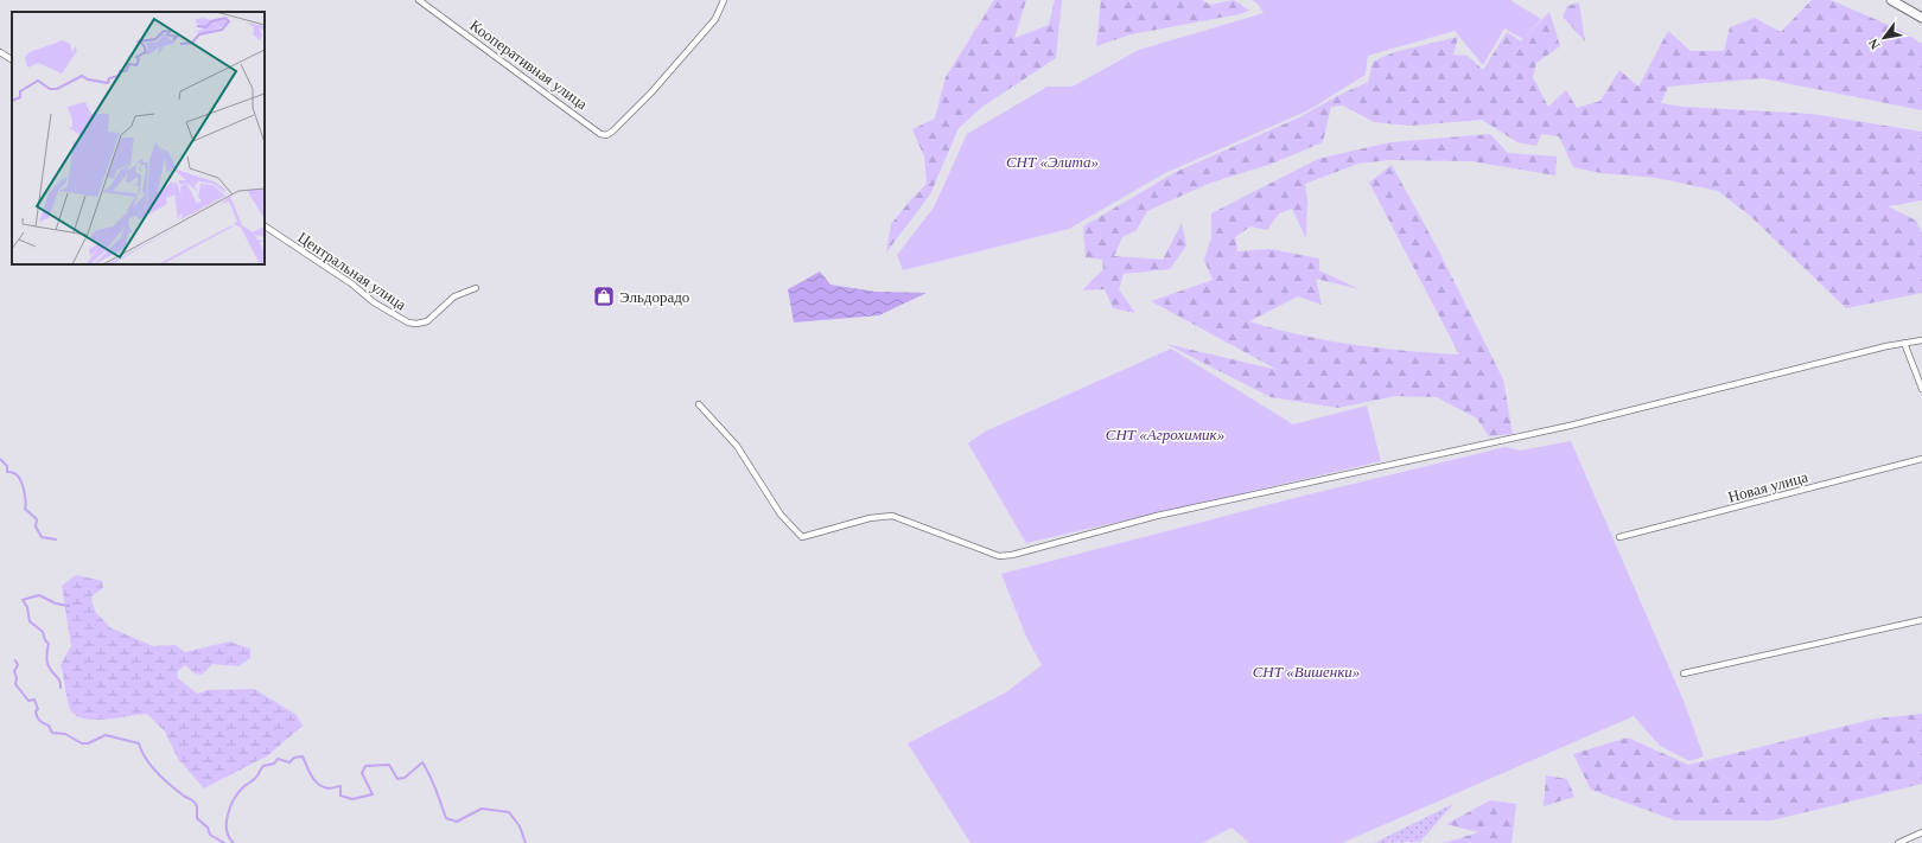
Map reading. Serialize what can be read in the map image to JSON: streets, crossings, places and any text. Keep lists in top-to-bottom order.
{
  "streets": {
    "street": ["Кооперативная улица", "Центральная улица", "Новая улица"]
  },
  "parks": ["СНТ «Элита»", "СНТ «Агрохимик»", "СНТ «Вишенки»"],
  "places": {
    "shop": ["Эльдорадо"]
  },
  "north": "bottom left"
}
